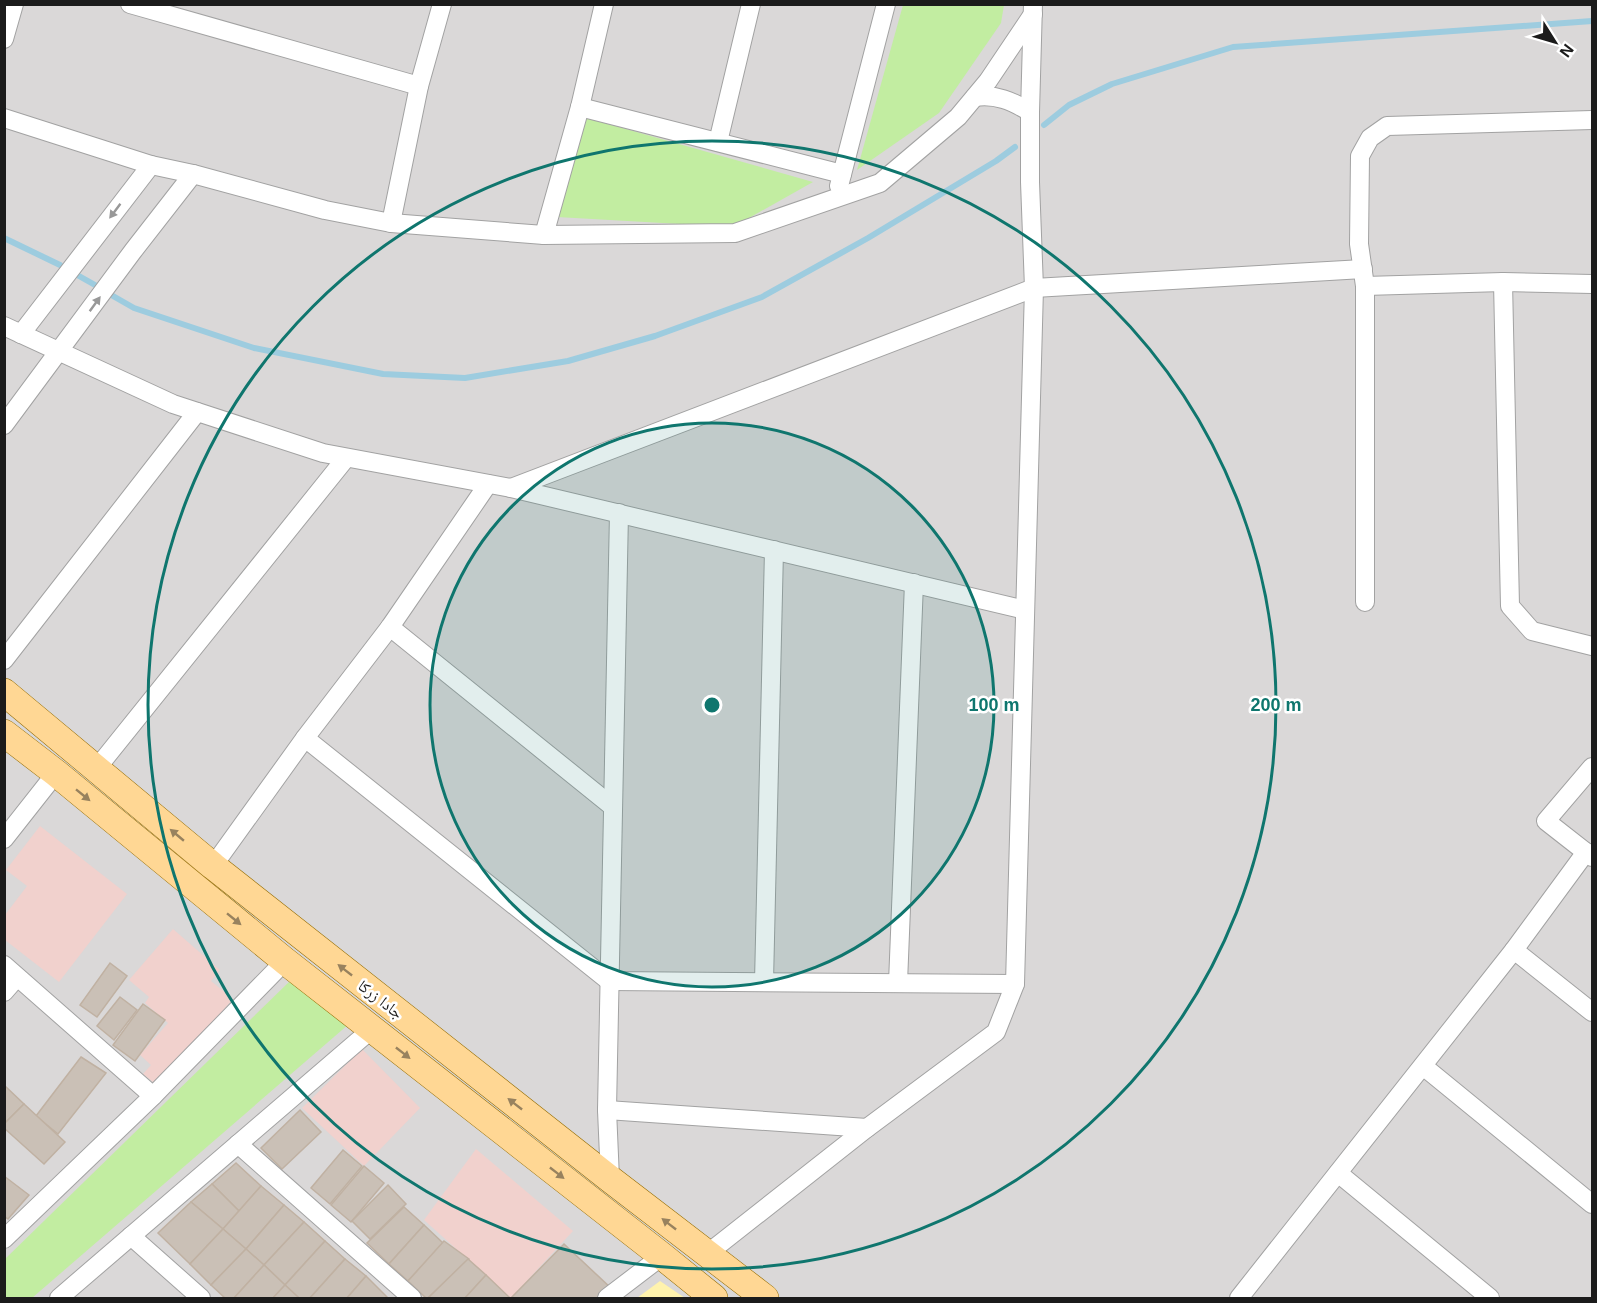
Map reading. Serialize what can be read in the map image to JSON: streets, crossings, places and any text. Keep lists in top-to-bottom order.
{
  "streets": {
    "main road": ["جادا زرکا"]
  },
  "north": "bottom right",
  "rings": ["100 m", "200 m"]
}
